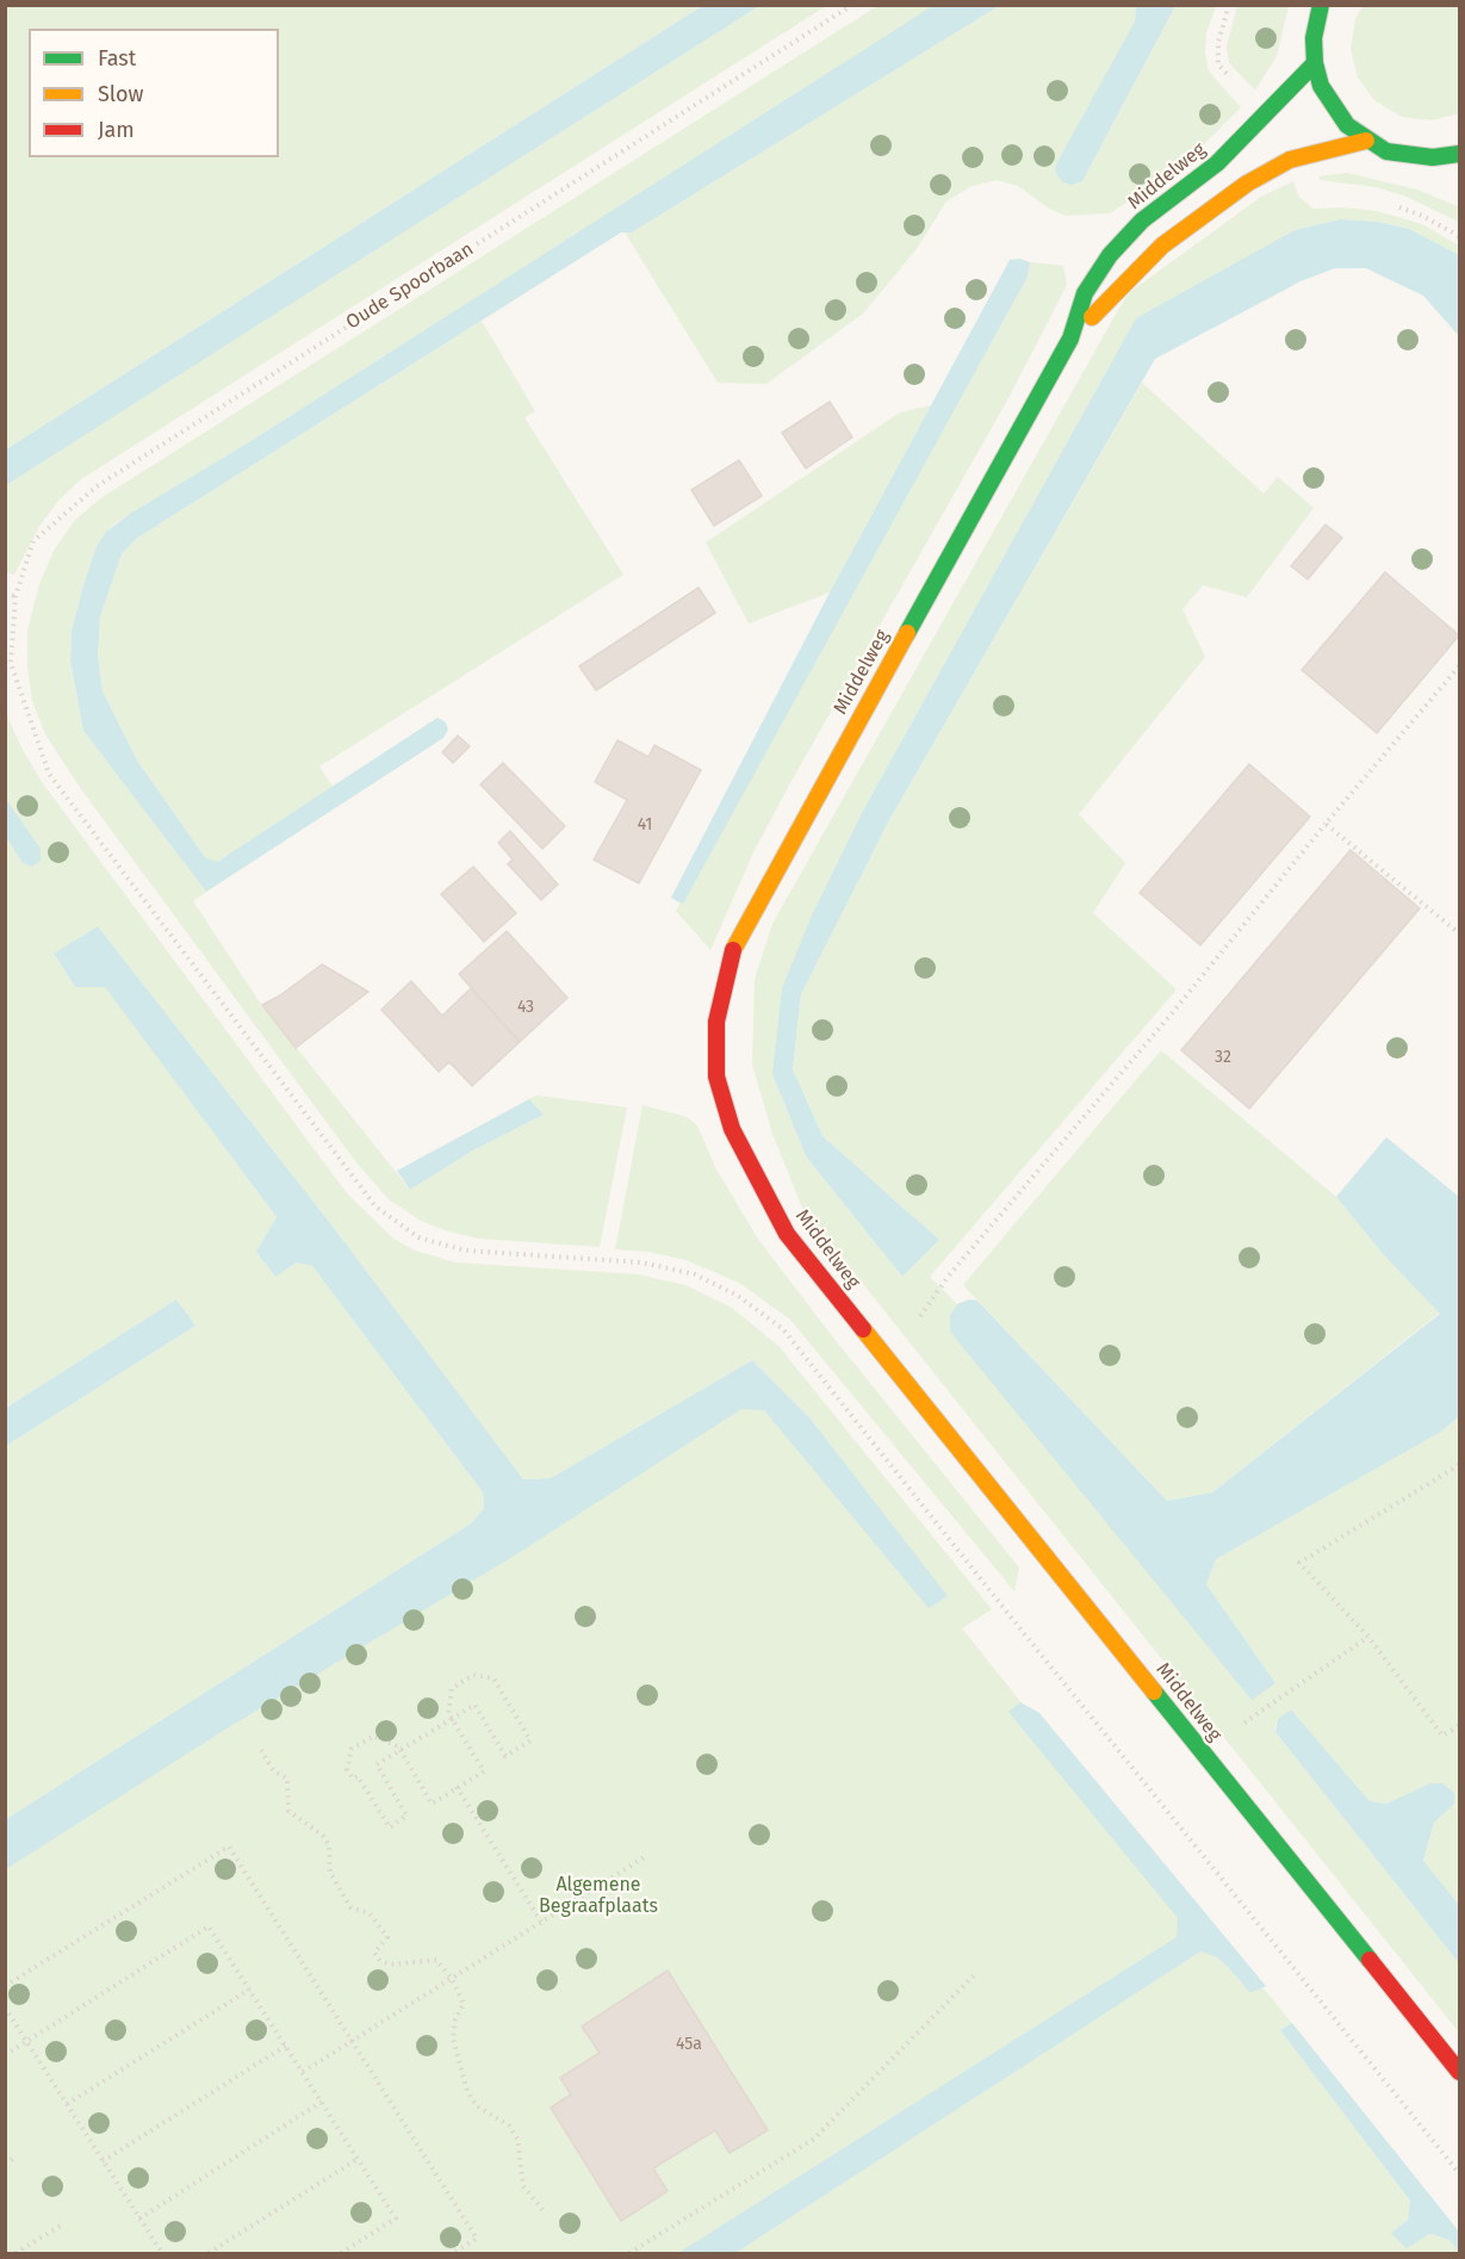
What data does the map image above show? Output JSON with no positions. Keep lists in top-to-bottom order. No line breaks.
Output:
{"streets":{"street":["Middelweg"],"path":["Oude Spoorbaan"]},"parks":["Algemene Begraafplaats"],"house_numbers":["41","43","32","45a"],"legend":["Fast","Slow","Jam"]}
